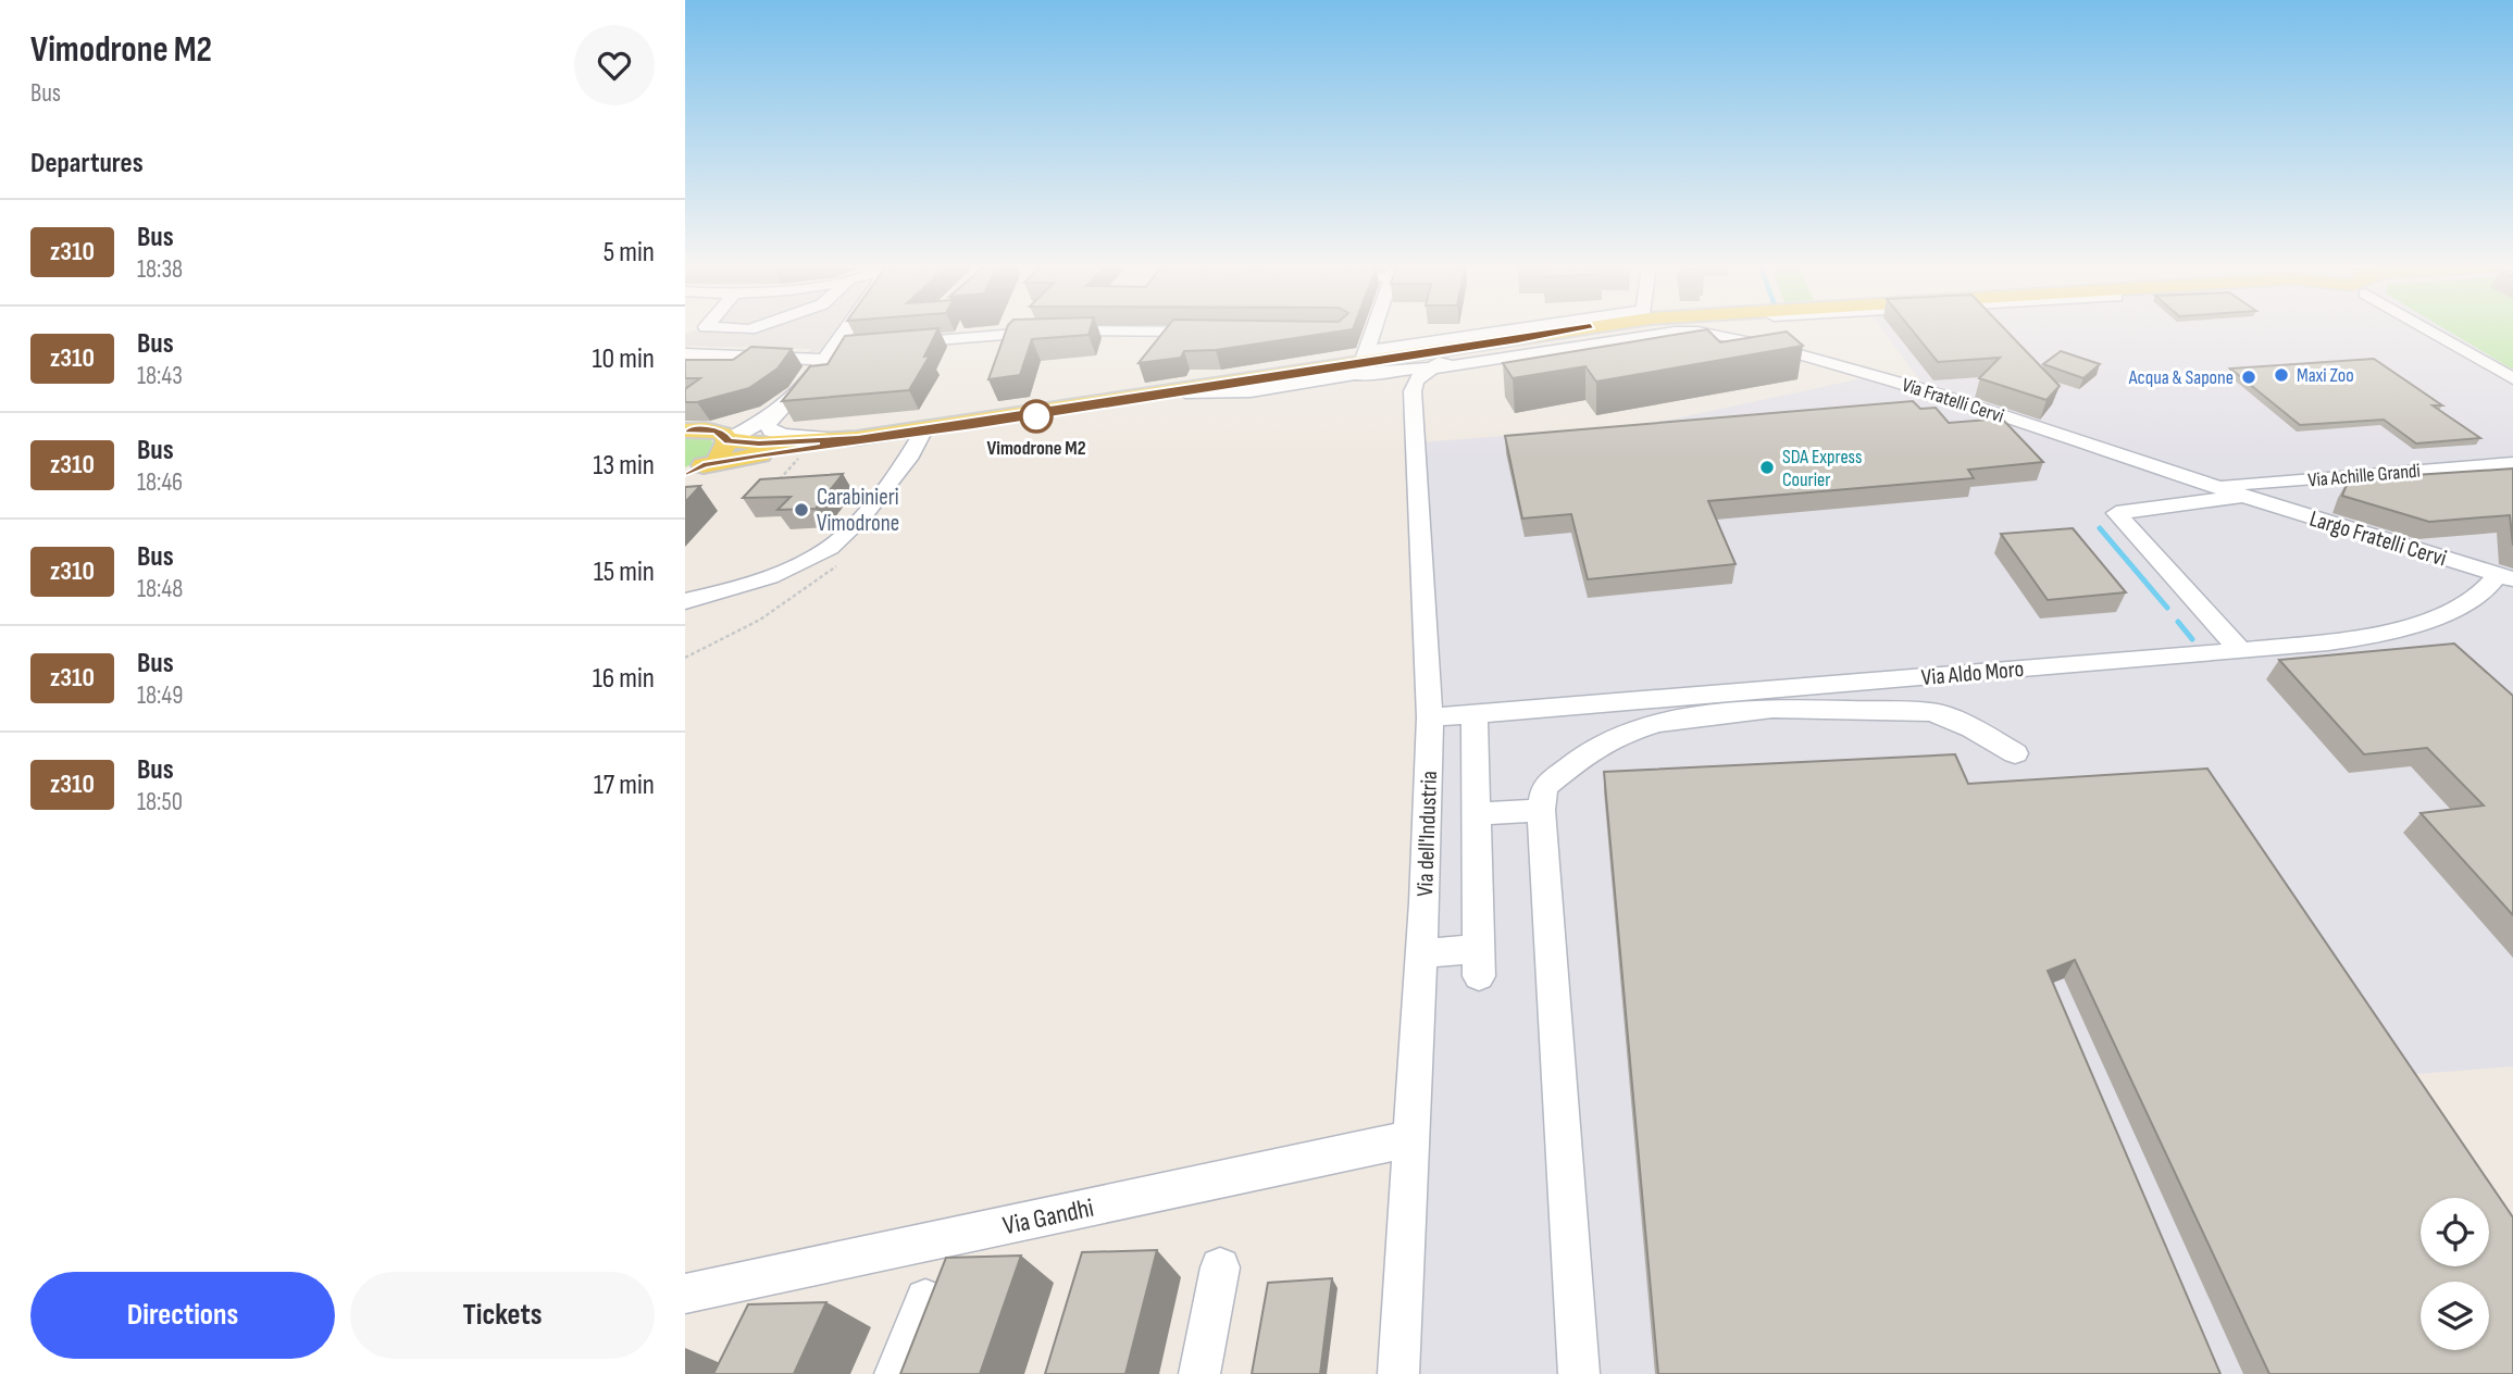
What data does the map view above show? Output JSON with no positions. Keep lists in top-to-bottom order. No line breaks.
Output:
{"streets":{"street":["Via Fratelli Cervi","Via Achille Grandi","Largo Fratelli Cervi","Via Aldo Moro","Via dell'Industria","Via Gandhi"]},"crossings":[["Via Fratelli Cervi","Via Achille Grandi"],["Via Fratelli Cervi","Largo Fratelli Cervi"],["Largo Fratelli Cervi","Via Aldo Moro"],["Via Aldo Moro","Via dell'Industria"],["Via dell'Industria","Via Gandhi"]],"places":["Maxi Zoo","Acqua & Sapone","Vimodrone M2","SDA Express Courier","Carabinieri Vimodrone"],"lines":["bus line z310"],"page":{"heading":[["Vimodrone M2","Bus"],"Departures"],"list":[{"mark":"z310","name":"Bus","note":"18:38","value":"5 min"},{"mark":"z310","name":"Bus","note":"18:43","value":"10 min"},{"mark":"z310","name":"Bus","note":"18:46","value":"13 min"},{"mark":"z310","name":"Bus","note":"18:48","value":"15 min"},{"mark":"z310","name":"Bus","note":"18:49","value":"16 min"},{"mark":"z310","name":"Bus","note":"18:50","value":"17 min"}],"buttons":["Directions","Tickets"]}}
